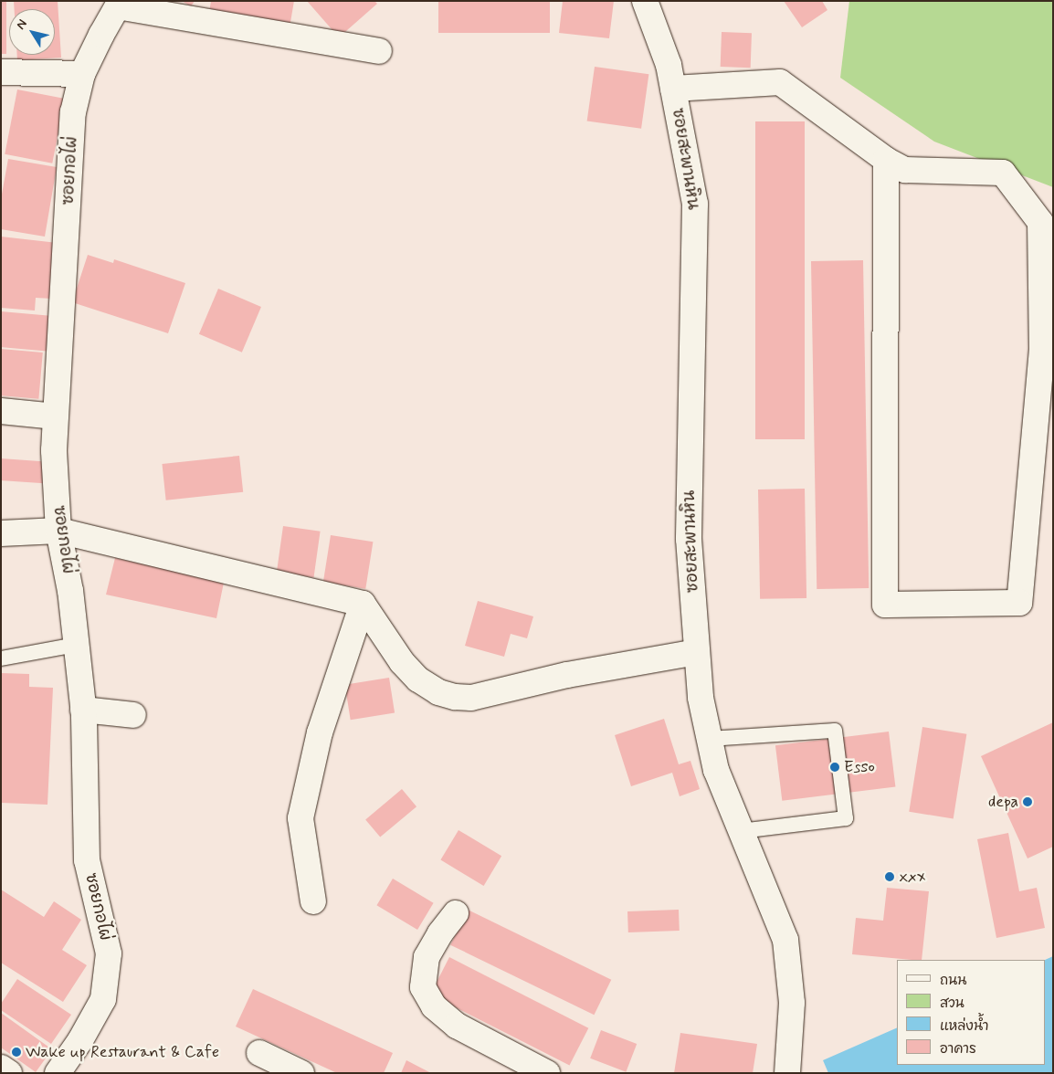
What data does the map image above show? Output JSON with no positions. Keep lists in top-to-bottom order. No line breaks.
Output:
{"streets":{"street":["ซอยสะพานหิน","ซอยกอไผ่"]},"places":["Esso","depa","xxx","Wake up Restaurant & Cafe"],"legend":["ถนน","สวน","แหล่งน้ำ","อาคาร"],"north":"top left"}
